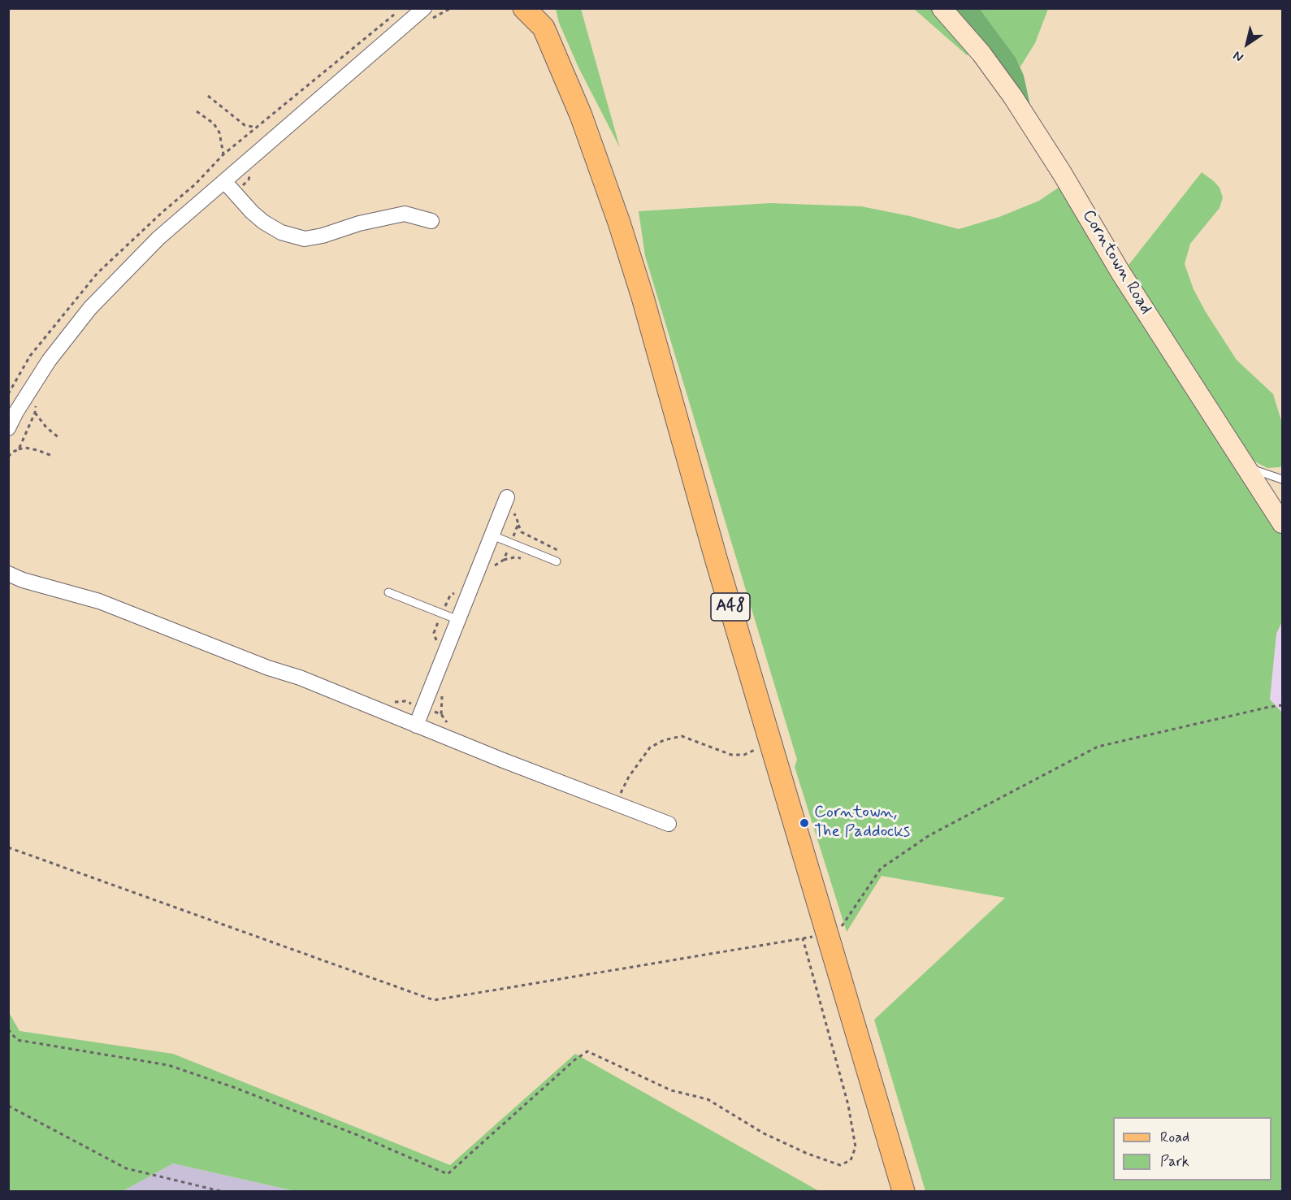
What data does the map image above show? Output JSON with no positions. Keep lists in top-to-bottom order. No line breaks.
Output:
{"streets":{"main road":["Corntown Road","A48"]},"places":["Corntown, The Paddocks"],"legend":["Road","Park"],"north":"bottom left"}
